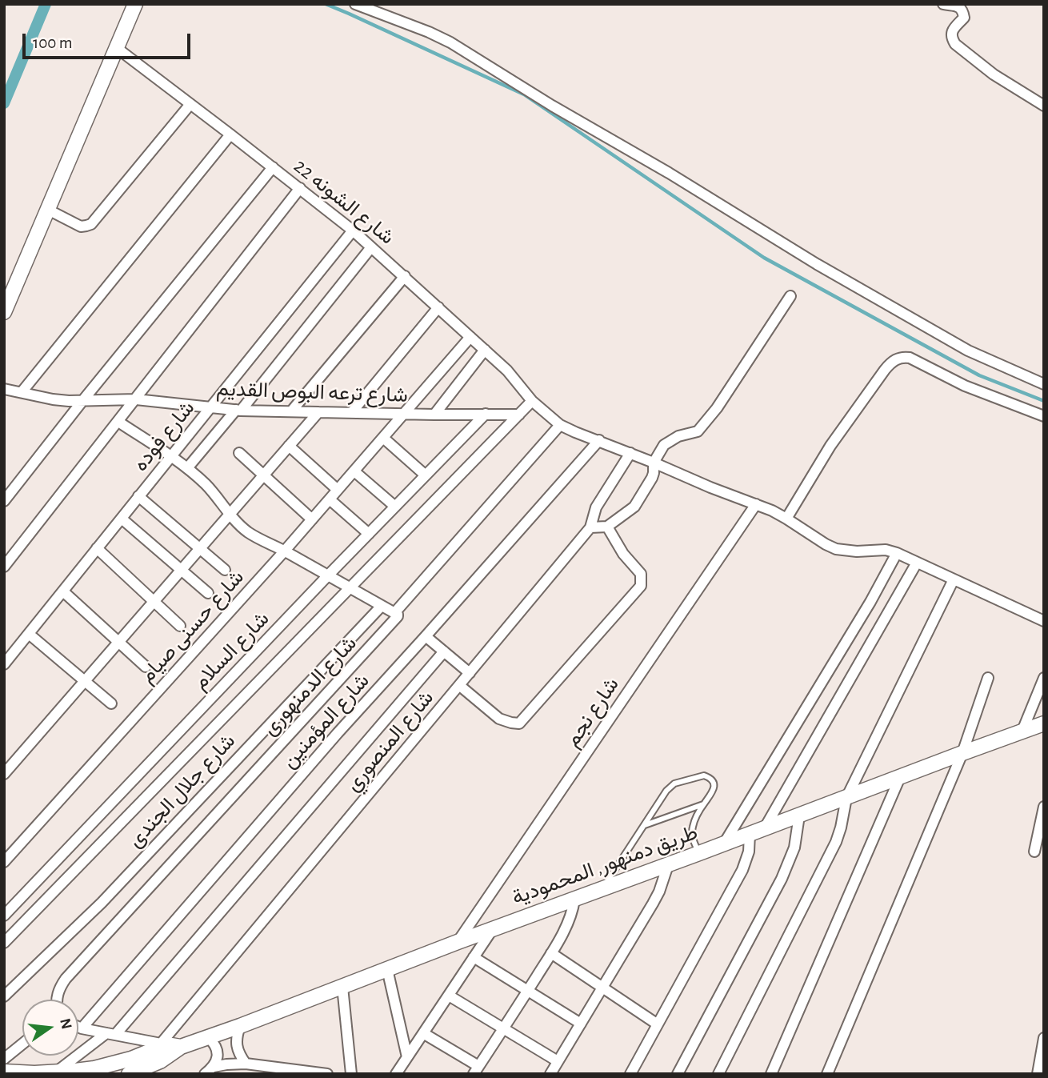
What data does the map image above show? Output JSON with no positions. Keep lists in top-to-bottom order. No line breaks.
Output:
{"streets":{"main road":["طريق دمنهور, المحمودية"],"street":["شارع الشونه 22","شارع ترعه البوص القديم","شارع فوده","شارع حسنى صيام","شارع السلام","شارع الدمنهورى","شارع نجم","شارع المؤمنين","شارع المنصوري","شارع جلال الجندى"]},"crossings":[["شارع الشونه 22","شارع فوده"],["شارع الشونه 22","شارع حسنى صيام"],["شارع الشونه 22","شارع الدمنهورى"],["شارع الشونه 22","شارع نجم"],["شارع الشونه 22","شارع المؤمنين"],["شارع الشونه 22","شارع المنصوري"],["شارع ترعه البوص القديم","شارع فوده"],["شارع ترعه البوص القديم","شارع حسنى صيام"],["شارع ترعه البوص القديم","شارع السلام"],["شارع نجم","طريق دمنهور, المحمودية"],["شارع المنصوري","طريق دمنهور, المحمودية"]],"scale_bar":"100 m","north":"right"}
